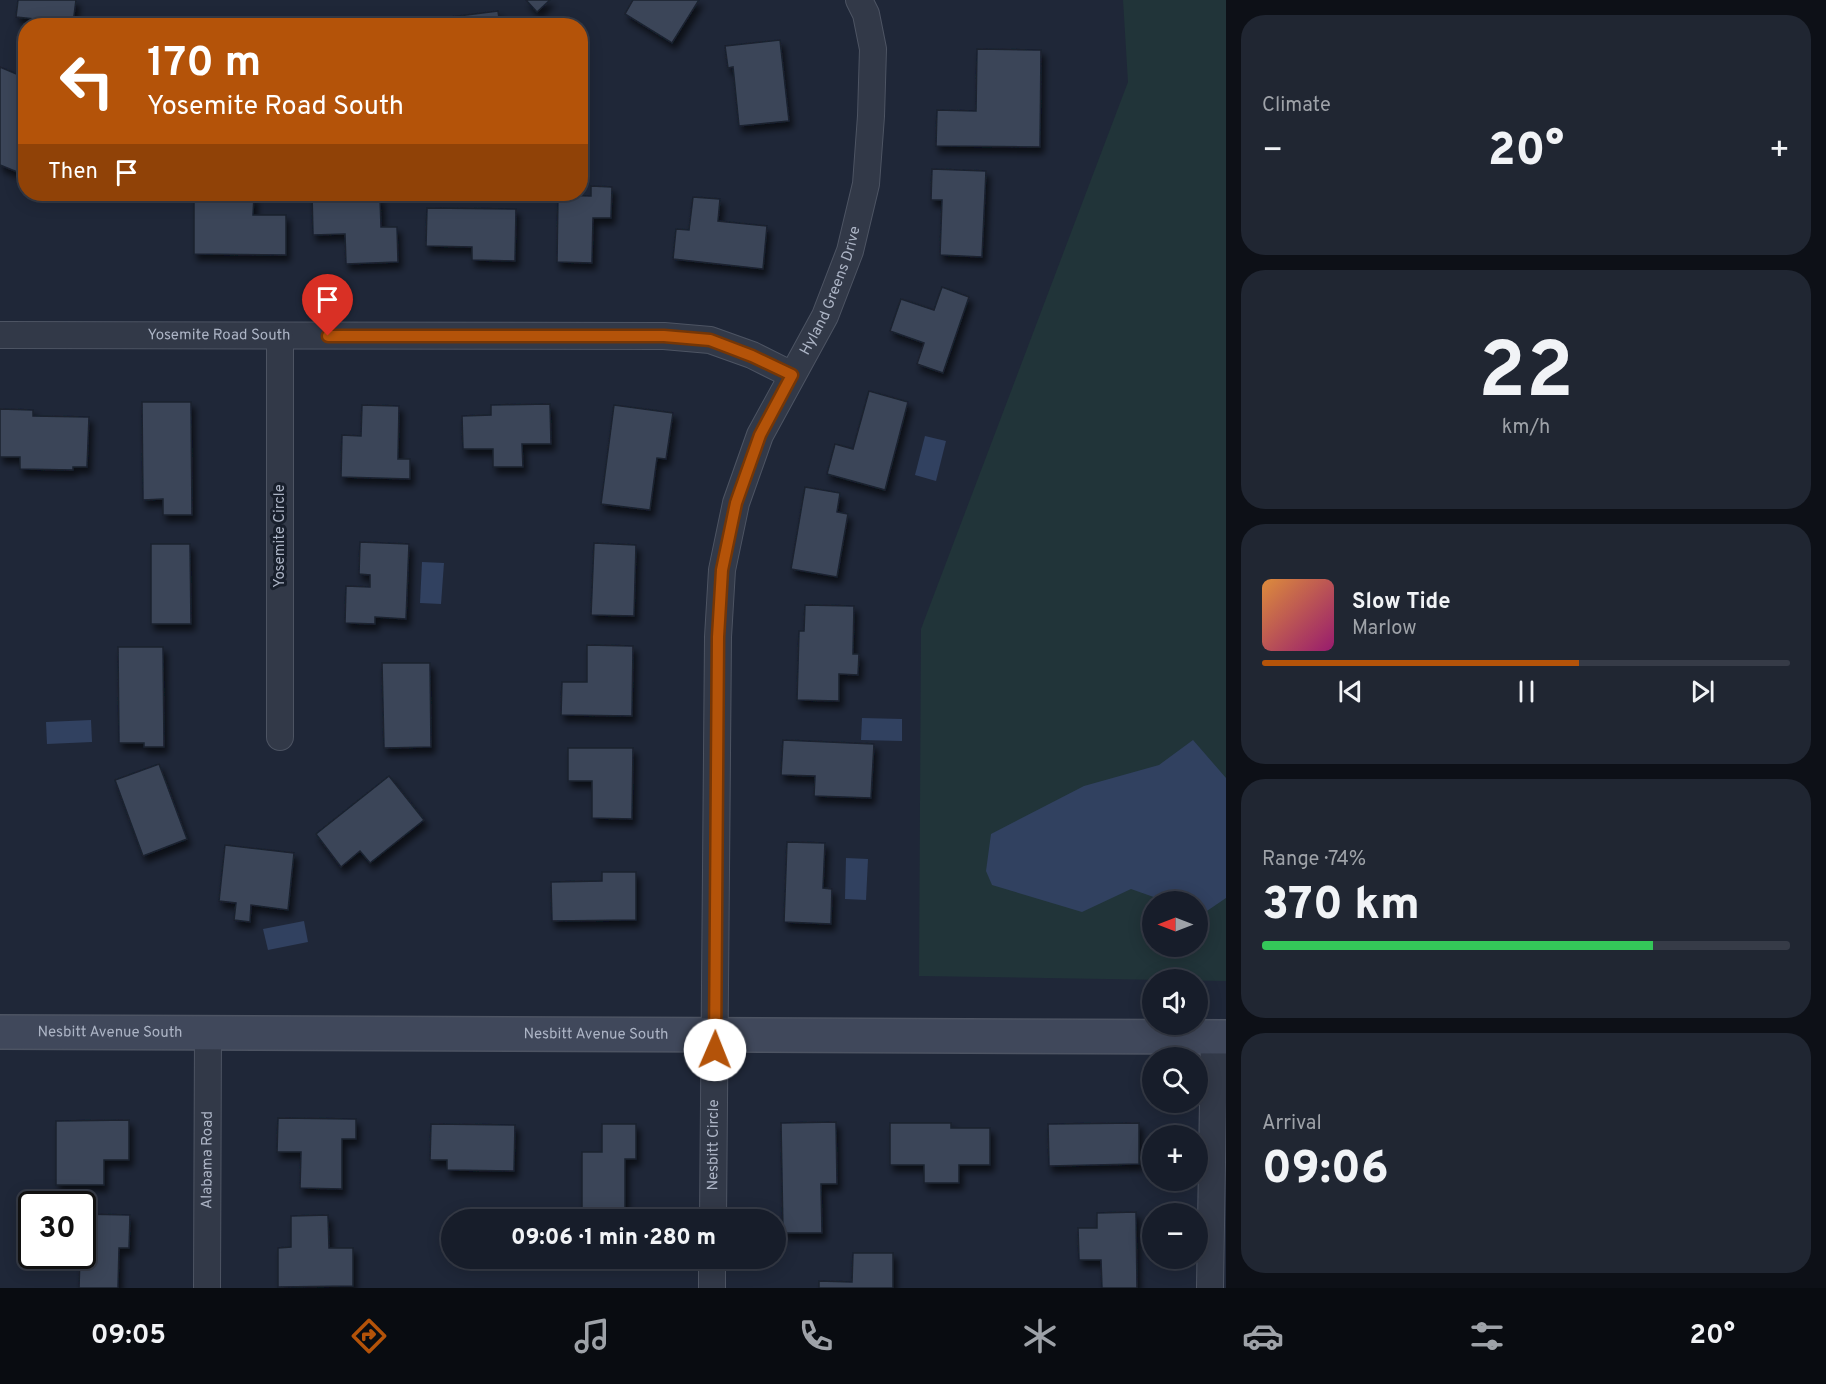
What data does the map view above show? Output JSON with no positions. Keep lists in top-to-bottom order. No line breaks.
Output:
{"streets":{"street":["Hyland Greens Drive","Yosemite Road South","Yosemite Circle","Nesbitt Avenue South","Nesbitt Circle","Alabama Road"]},"crossings":[["Hyland Greens Drive","Yosemite Road South"],["Hyland Greens Drive","Nesbitt Avenue South"],["Hyland Greens Drive","Nesbitt Circle"],["Yosemite Road South","Yosemite Circle"],["Nesbitt Avenue South","Nesbitt Circle"],["Nesbitt Avenue South","Alabama Road"]],"north":"left","page":{"tile":["Climate",["22","km/h"],["Range · 74%","370 km"],["Arrival","09:06"]],"turn":["170 m","Yosemite Road South"],"heat":["−","20°","+"],"then":"Then","song":["Slow Tide","Marlow"],"map_buttons":["+","−"],"limit":"30","trip":"09:06 · 1 min · 280 m","tabs":["09:05","20°"]}}
